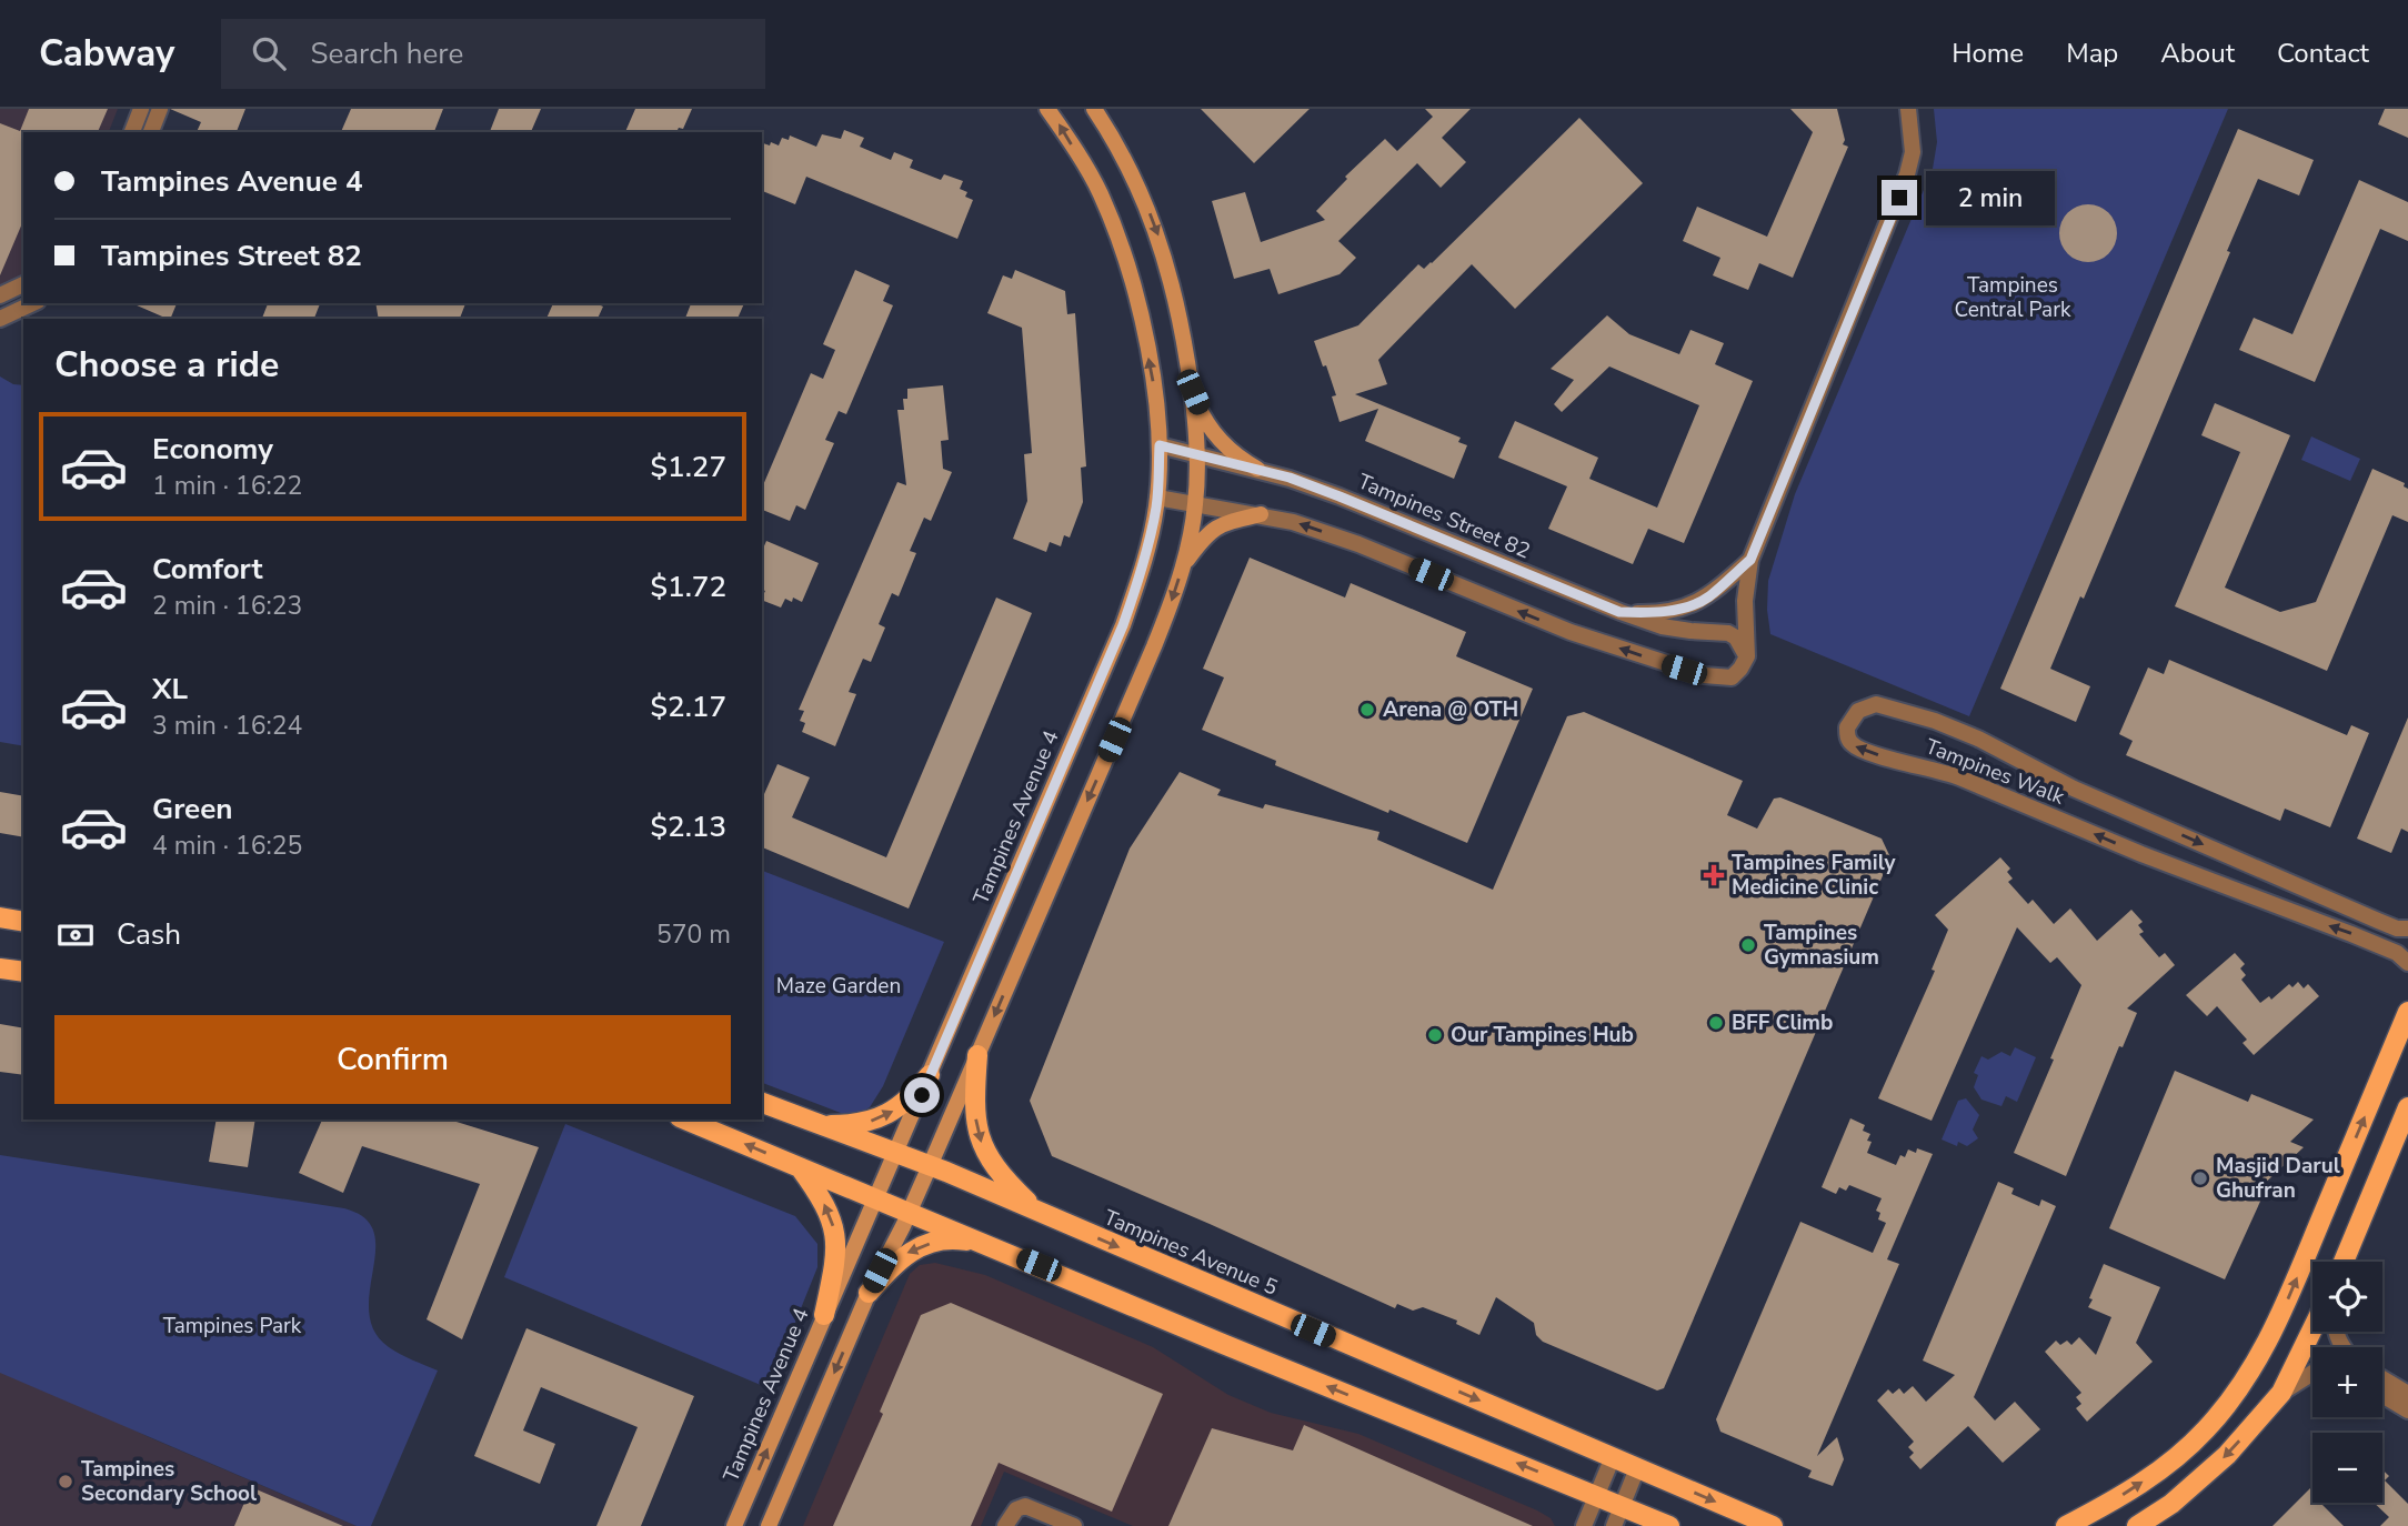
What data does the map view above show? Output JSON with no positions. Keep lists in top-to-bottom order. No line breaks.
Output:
{"streets":{"main road":["Tampines Avenue 4","Tampines Avenue 5"],"street":["Tampines Street 82","Tampines Walk"]},"crossings":[["Tampines Street 82","Tampines Avenue 4"],["Tampines Avenue 4","Tampines Avenue 5"]],"parks":["Tampines Central Park","Maze Garden","Tampines Park"],"places":{"other":["Arena @ OTH","Tampines Gymnasium","BFF Climb","Our Tampines Hub","Masjid Darul Ghufran","Tampines Secondary School"],"health":["Tampines Family Medicine Clinic"]},"page":{"header":"Cabway","search":"Search here","nav":["Home","Map","About","Contact"],"banner":["Tampines Avenue 4","Tampines Street 82"],"bubble":"2 min","heading":"Choose a ride","list":[{"name":"Economy","note":"1 min · 16:22","value":"$1.27"},{"name":"Comfort","note":"2 min · 16:23","value":"$1.72"},{"name":"XL","note":"3 min · 16:24","value":"$2.17"},{"name":"Green","note":"4 min · 16:25","value":"$2.13"}],"pay":["Cash","570 m"],"buttons":"Confirm","map_buttons":["+","−"]}}
